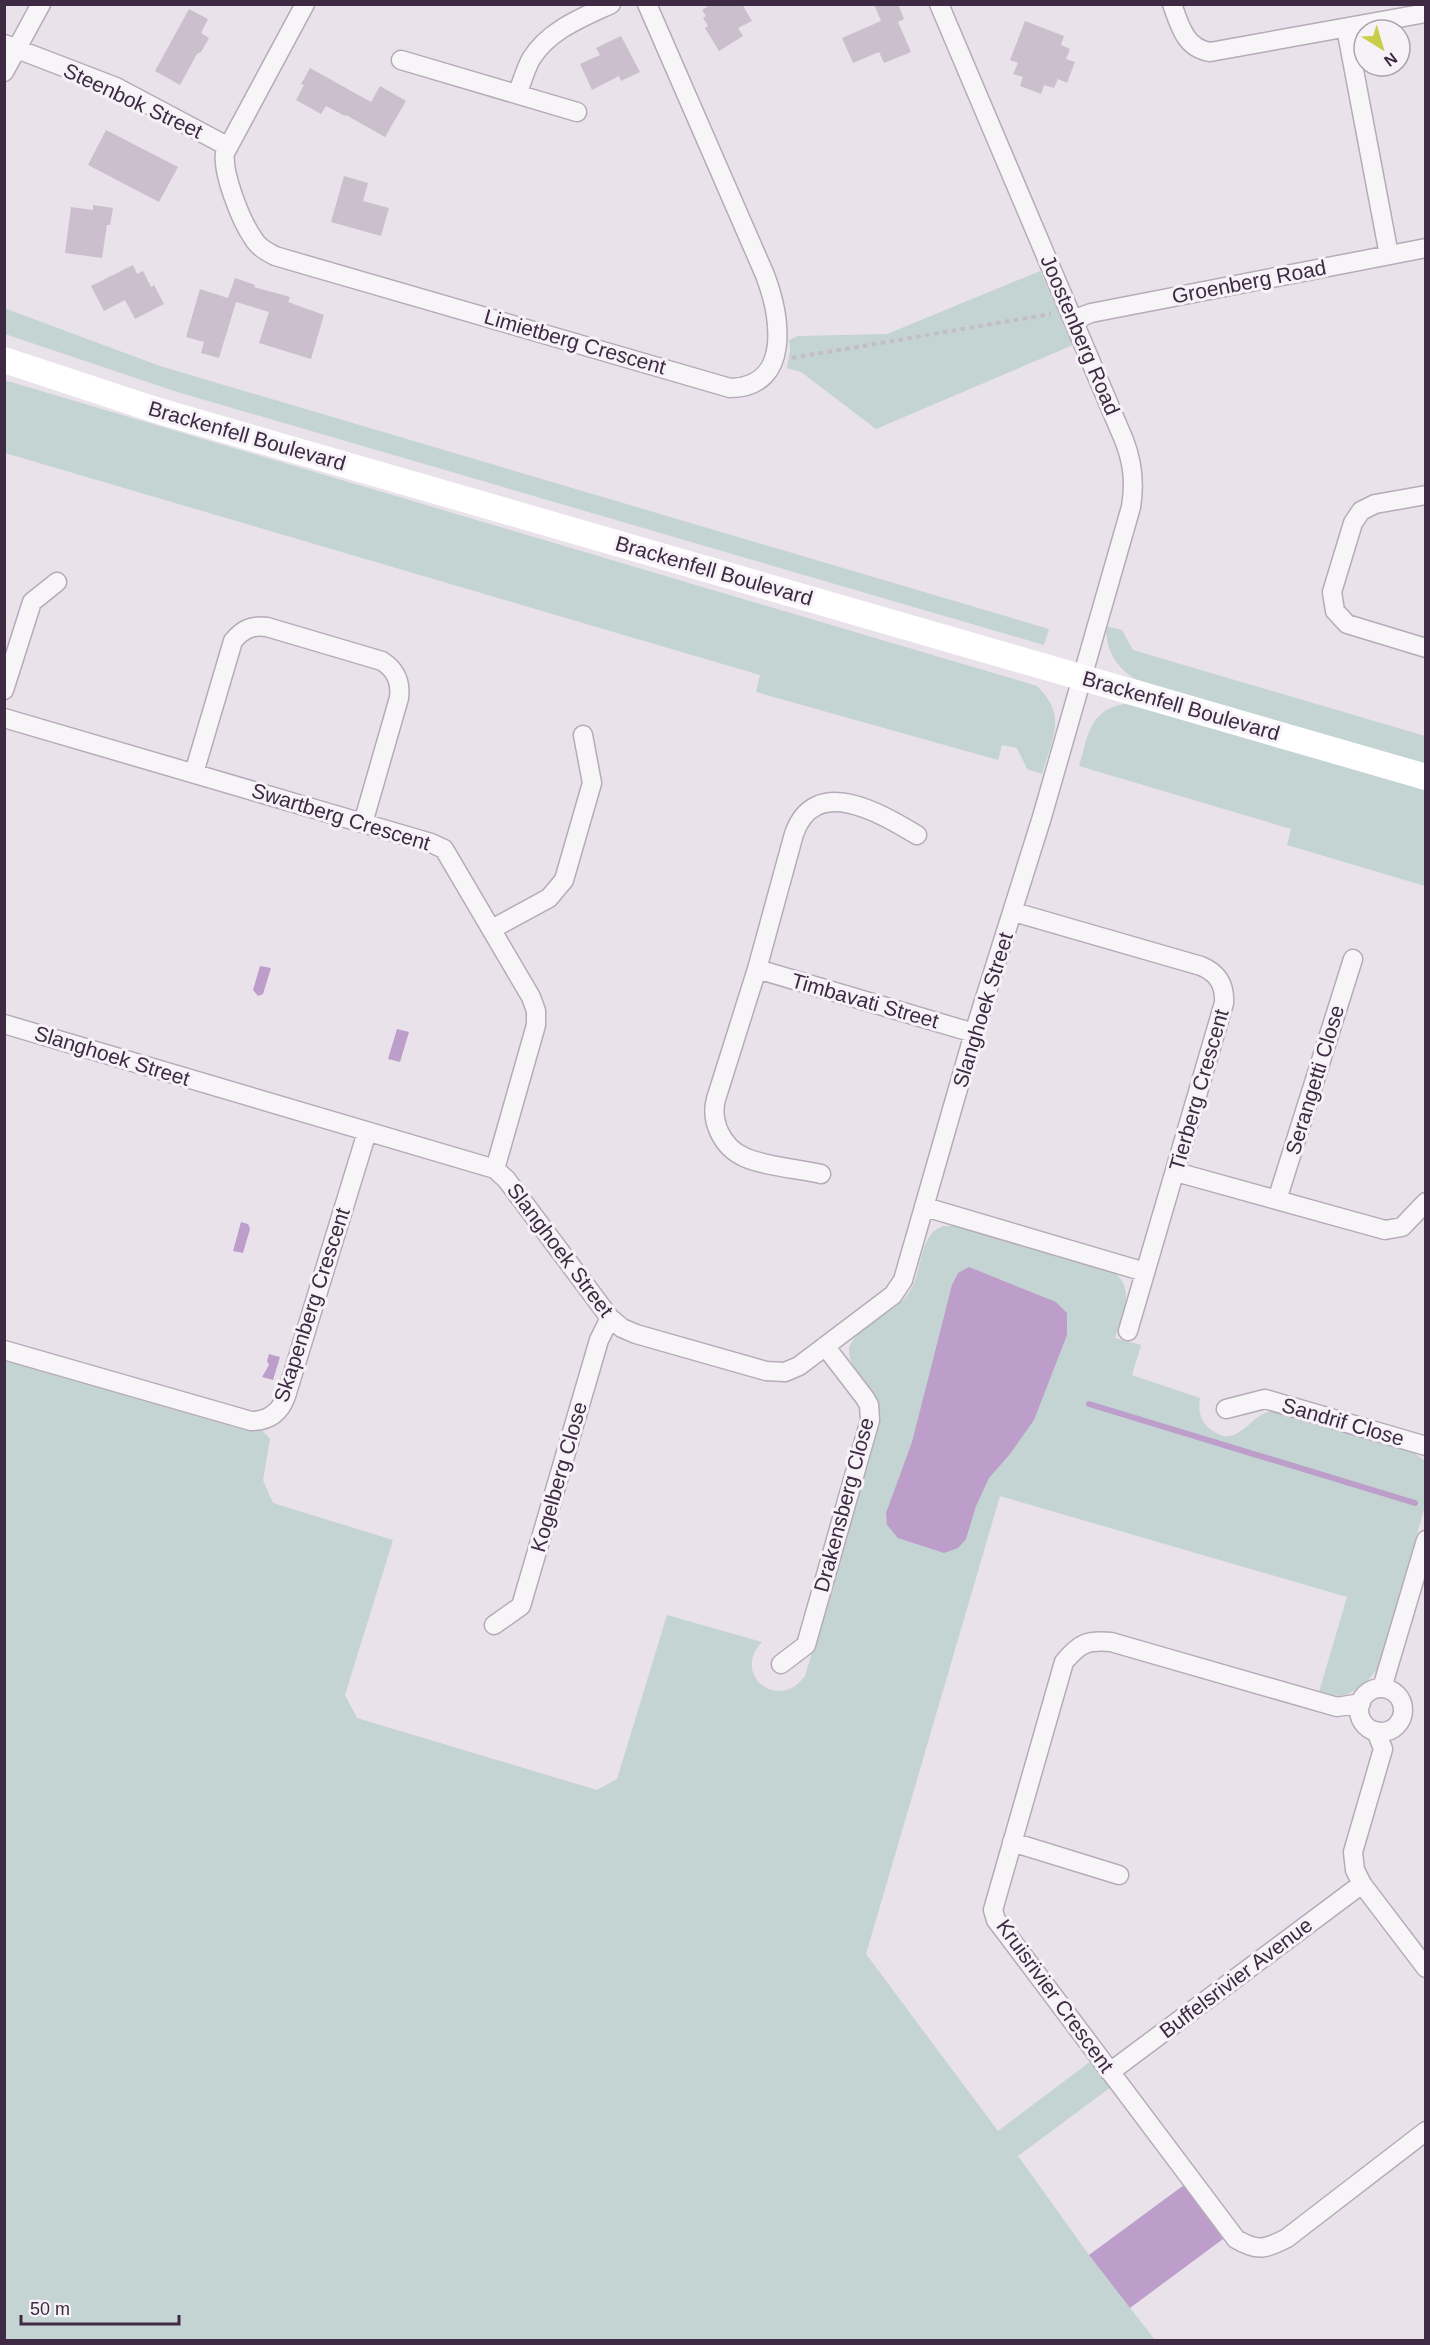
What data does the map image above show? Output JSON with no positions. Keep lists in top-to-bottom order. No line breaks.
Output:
{"streets":{"street":["Steenbok Street","Groenberg Road","Joostenberg Road","Limietberg Crescent","Brackenfell Boulevard","Swartberg Crescent","Timbavati Street","Slanghoek Street","Serangetti Close","Tierberg Crescent","Skapenberg Crescent","Sandrif Close","Kogelberg Close","Drakensberg Close","Buffelsrivier Avenue","Kruisrivier Crescent"]},"crossings":[["Steenbok Street","Limietberg Crescent"],["Groenberg Road","Joostenberg Road"],["Joostenberg Road","Brackenfell Boulevard"],["Joostenberg Road","Slanghoek Street"],["Swartberg Crescent","Slanghoek Street"],["Timbavati Street","Slanghoek Street"],["Slanghoek Street","Tierberg Crescent"],["Slanghoek Street","Skapenberg Crescent"],["Slanghoek Street","Kogelberg Close"],["Slanghoek Street","Drakensberg Close"],["Buffelsrivier Avenue","Kruisrivier Crescent"]],"scale_bar":"50 m","north":"bottom right"}
